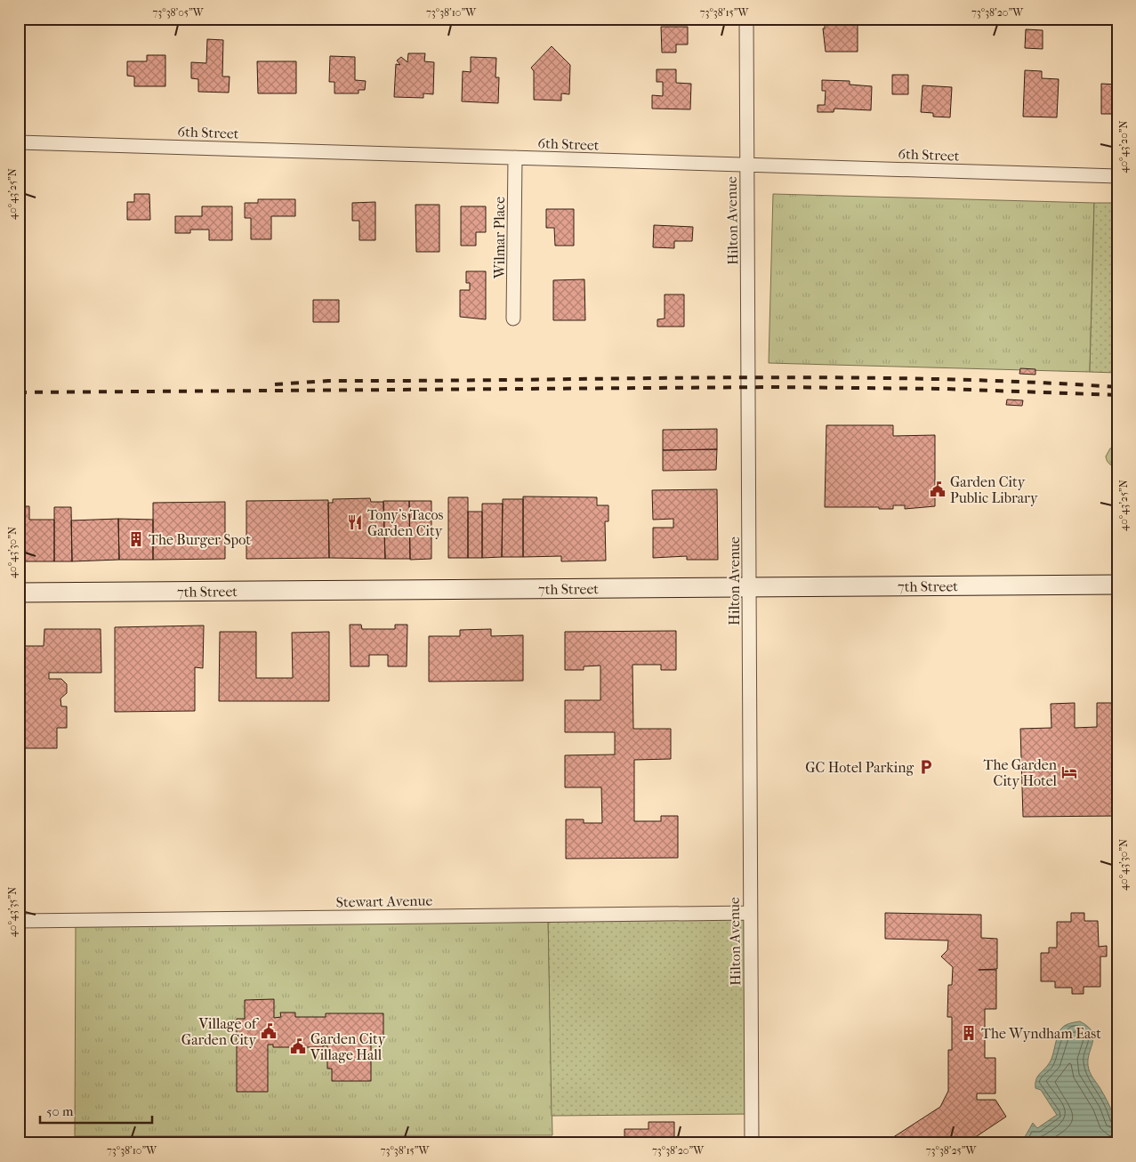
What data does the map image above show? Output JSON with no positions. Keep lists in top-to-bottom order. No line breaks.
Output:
{"streets":{"street":["6th Street","Hilton Avenue","Wilmar Place","7th Street","Stewart Avenue"]},"crossings":[["6th Street","Hilton Avenue"],["6th Street","Wilmar Place"],["Hilton Avenue","7th Street"],["Hilton Avenue","Stewart Avenue"]],"places":{"public building":["Garden City Public Library","Village of Garden City","Garden City Village Hall"],"restaurant":["Tony's Tacos Garden City"],"building":["The Burger Spot","The Wyndham East"],"parking":["GC Hotel Parking"],"hotel":["The Garden City Hotel"]},"scale_bar":"50 m","coordinates":["73°38'05\"W","73°38'10\"W","73°38'15\"W","73°38'20\"W","40°43'20\"N","40°43'25\"N","40°43'30\"N","40°43'35\"N","73°38'25\"W"]}
